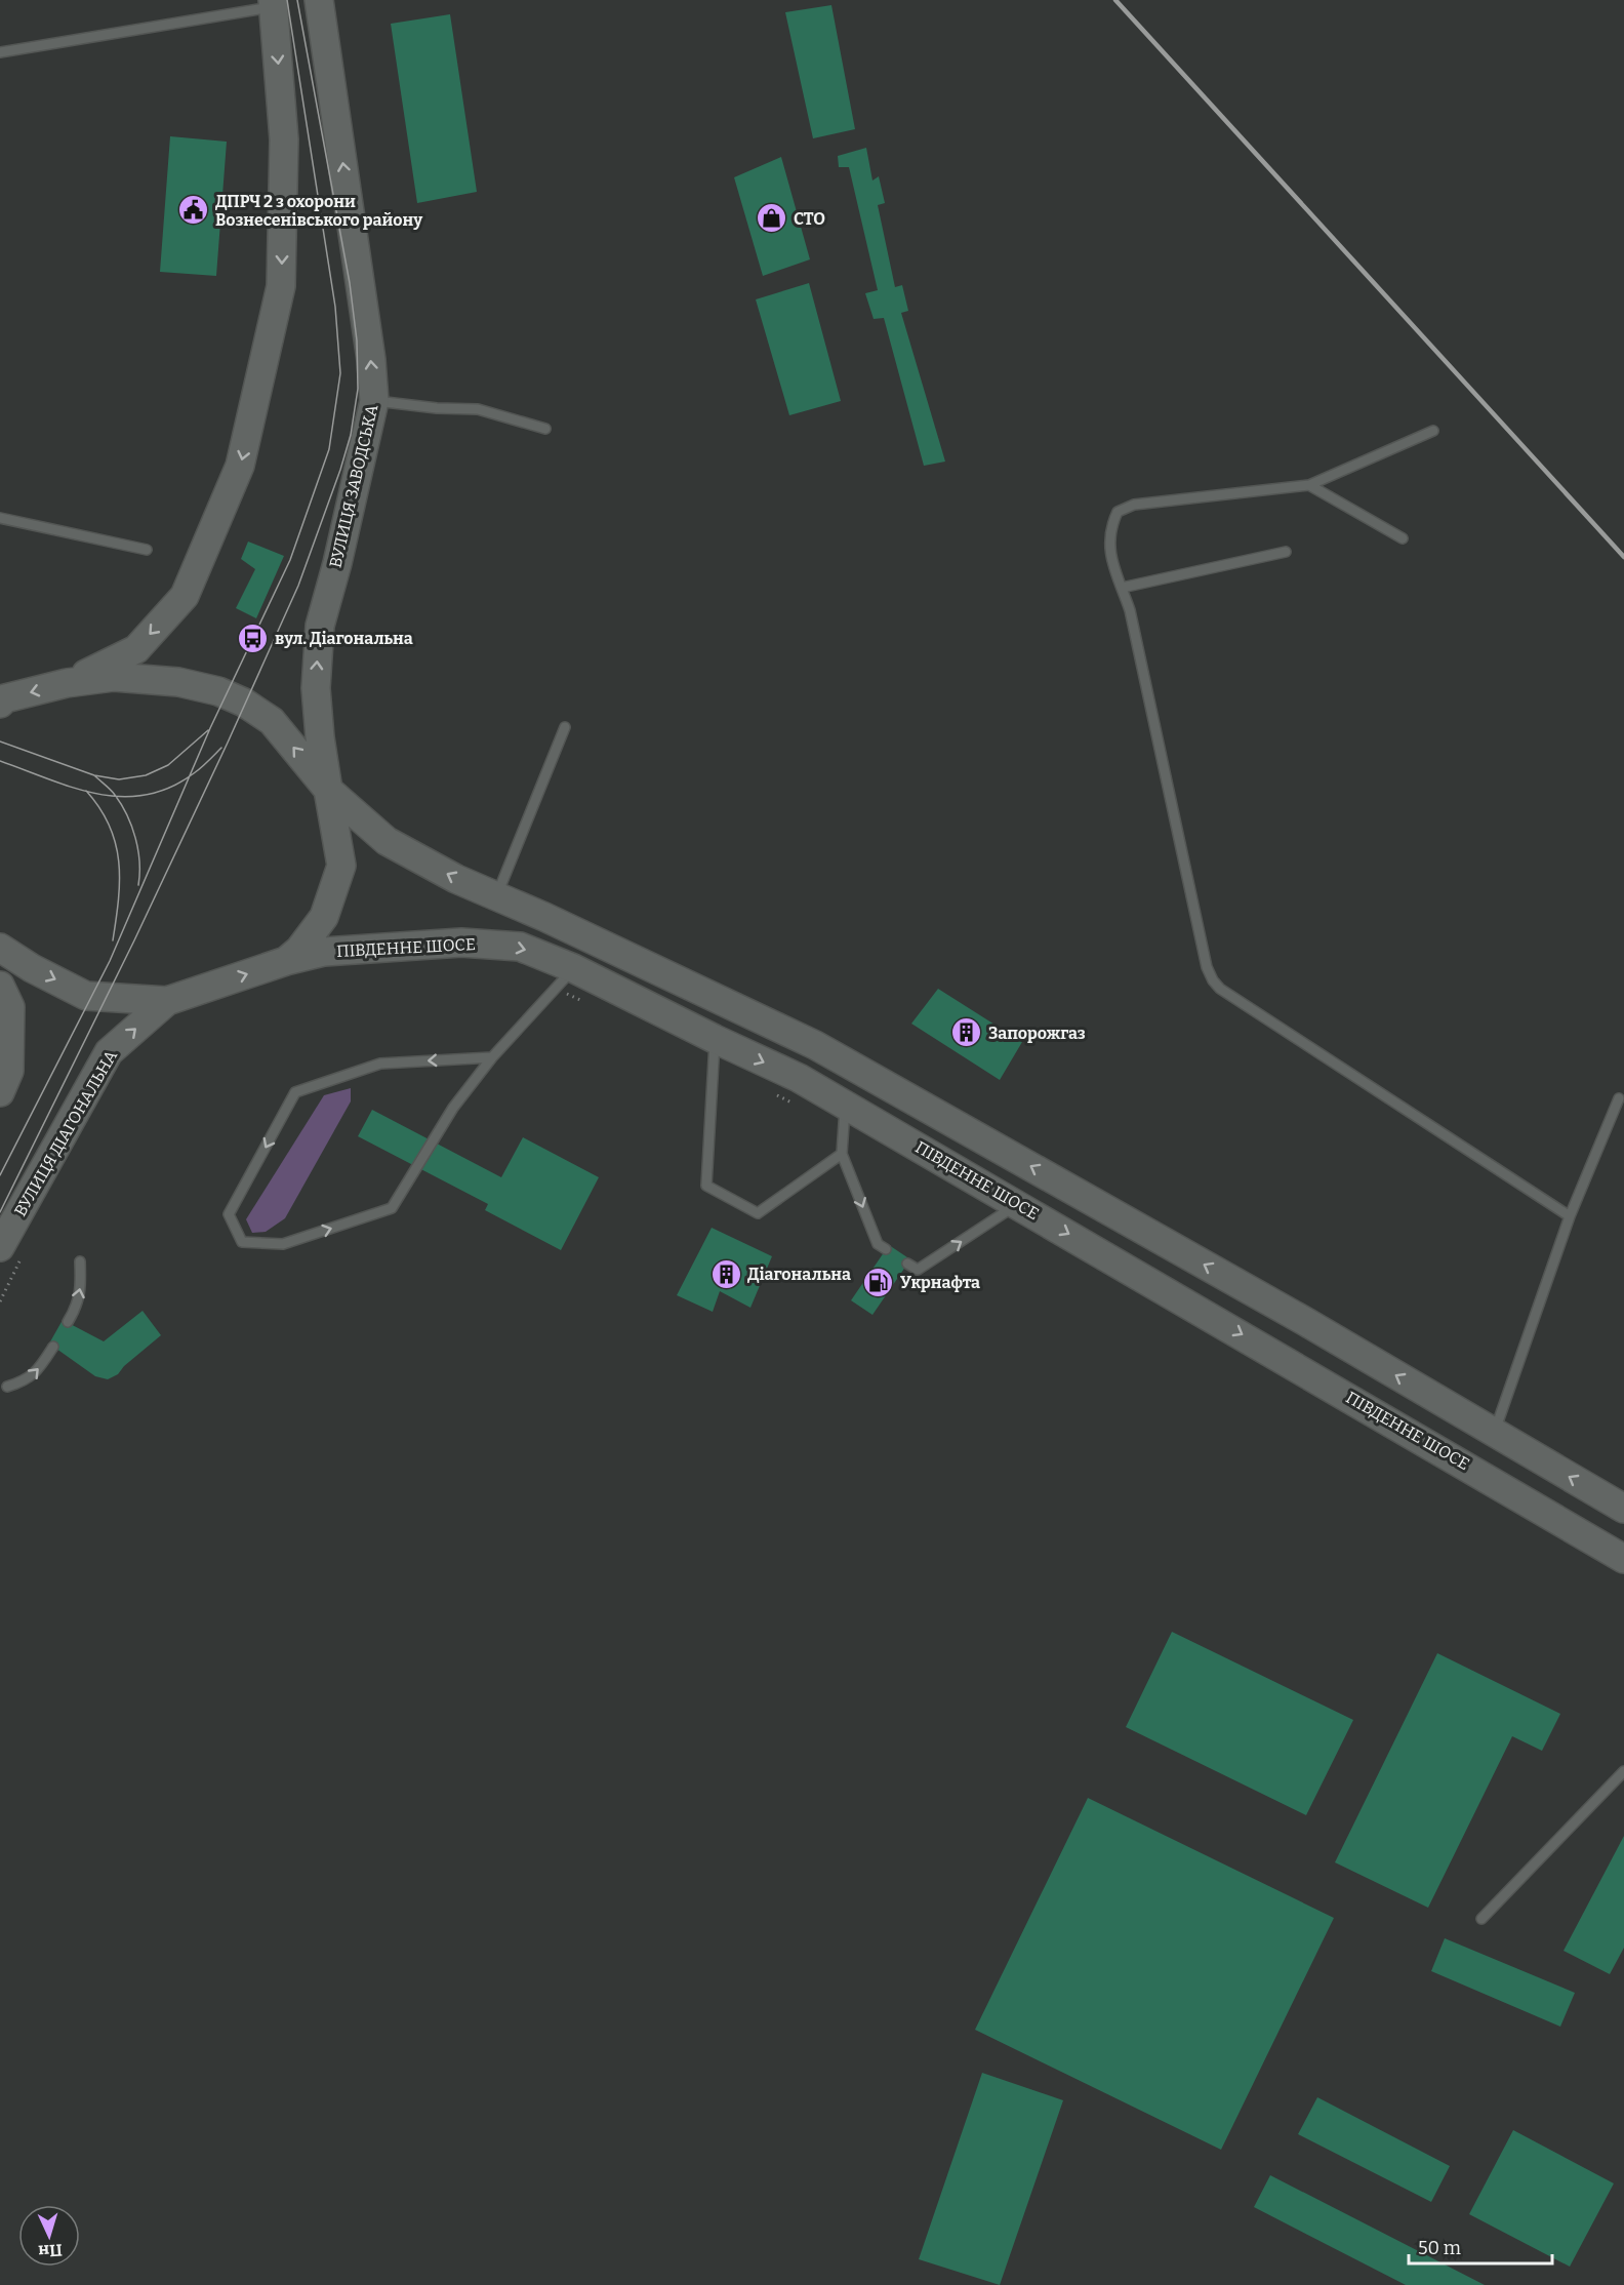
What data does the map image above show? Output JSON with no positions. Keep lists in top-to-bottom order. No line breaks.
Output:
{"streets":{"main road":["ВУЛИЦЯ ЗАВОДСЬКА","ПІВДЕННЕ ШОСЕ","ВУЛИЦЯ ДІАГОНАЛЬНА"]},"crossings":[["ВУЛИЦЯ ЗАВОДСЬКА","ПІВДЕННЕ ШОСЕ"],["ПІВДЕННЕ ШОСЕ","ВУЛИЦЯ ДІАГОНАЛЬНА"]],"one_way":["ВУЛИЦЯ ЗАВОДСЬКА","ВУЛИЦЯ ДІАГОНАЛЬНА"],"places":{"public building":["ДПРЧ 2 з охорони Вознесенівського району"],"shop":["СТО"],"bus stop":["вул. Діагональна"],"building":["Запорожгаз","Діагональна"],"fuel station":["Укрнафта"]},"scale_bar":"50 m","north":"bottom"}
